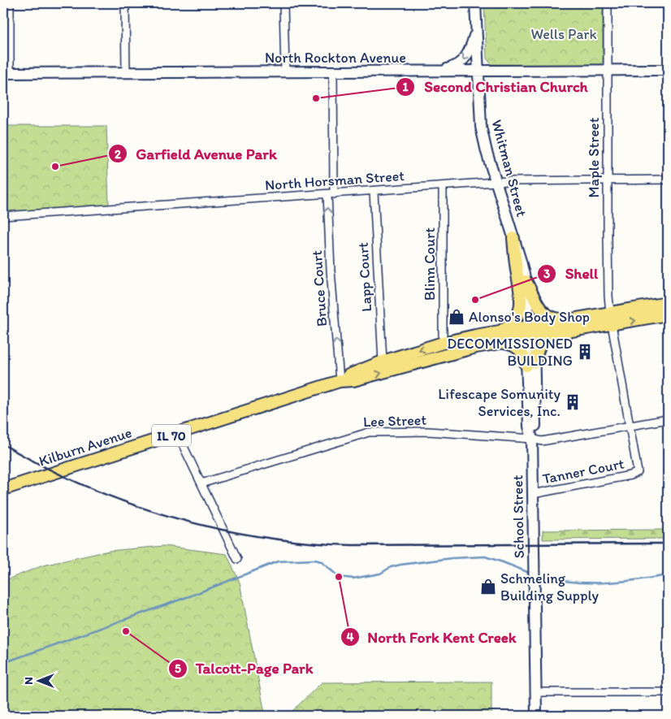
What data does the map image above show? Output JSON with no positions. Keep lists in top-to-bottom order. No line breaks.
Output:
{"streets":{"main road":["North Rockton Avenue","Whitman Street","IL 70","Kilburn Avenue","School Street"],"street":["Maple Street","North Horsman Street","Blinn Court","Lapp Court","Bruce Court","Lee Street","Tanner Court"]},"crossings":[["North Rockton Avenue","Maple Street"],["North Rockton Avenue","Whitman Street"],["North Rockton Avenue","Bruce Court"],["Maple Street","North Horsman Street"],["Maple Street","Kilburn Avenue"],["Whitman Street","North Horsman Street"],["Whitman Street","Kilburn Avenue"],["Whitman Street","School Street"],["North Horsman Street","Blinn Court"],["North Horsman Street","Lapp Court"],["North Horsman Street","Bruce Court"],["Blinn Court","Kilburn Avenue"],["Lapp Court","Kilburn Avenue"],["Bruce Court","Kilburn Avenue"],["Lee Street","Tanner Court"],["Lee Street","School Street"],["Kilburn Avenue","School Street"],["Tanner Court","School Street"]],"one_way":["Bruce Court"],"parks":["Wells Park"],"places":{"other":["Second Christian Church","Garfield Avenue Park","Shell","North Fork Kent Creek","Talcott-Page Park"],"shop":["Alonso's Body Shop","Schmeling Building Supply"],"building":["DECOMMISSIONED BUILDING","Lifescape Somunity Services, Inc."]},"north":"left"}
